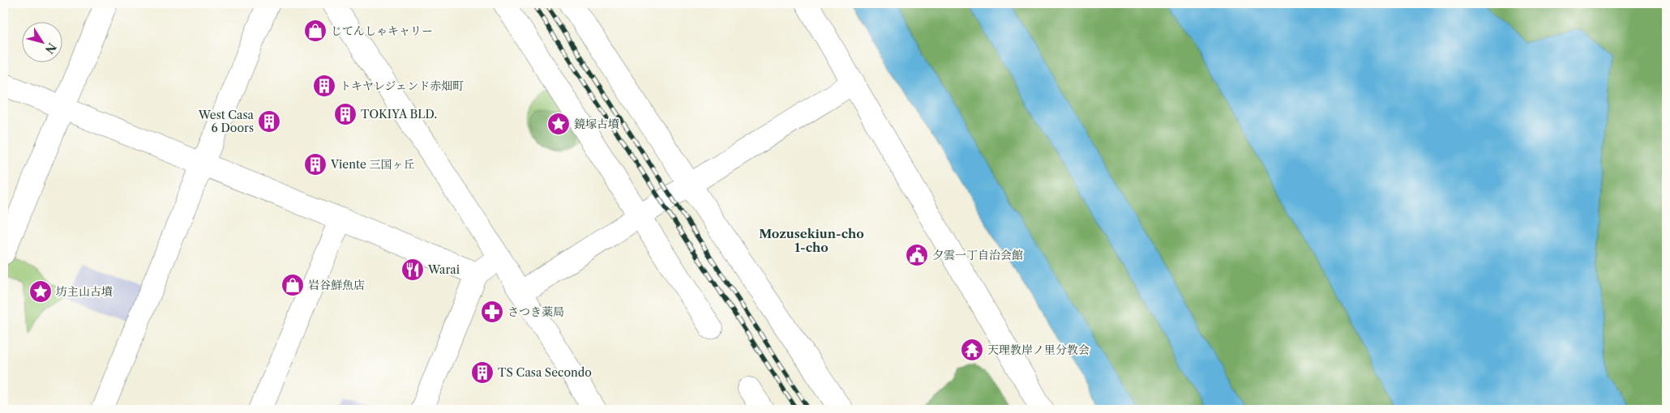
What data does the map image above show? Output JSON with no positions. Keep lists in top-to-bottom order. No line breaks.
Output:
{"districts":["Mozusekiun-cho 1-cho"],"places":{"shop":["じてんしゃキャリー","岩谷鮮魚店"],"building":["トキヤレジェンド赤畑町","TOKIYA BLD.","West Casa 6 Doors","Viente 三国ヶ丘","TS Casa Secondo"],"place":["鏡塚古墳","坊主山古墳"],"public building":["夕雲一丁自治会館"],"restaurant":["Warai"],"pharmacy":["さつき薬局"],"temple":["天理教岸ノ里分教会"]},"north":"bottom right"}
